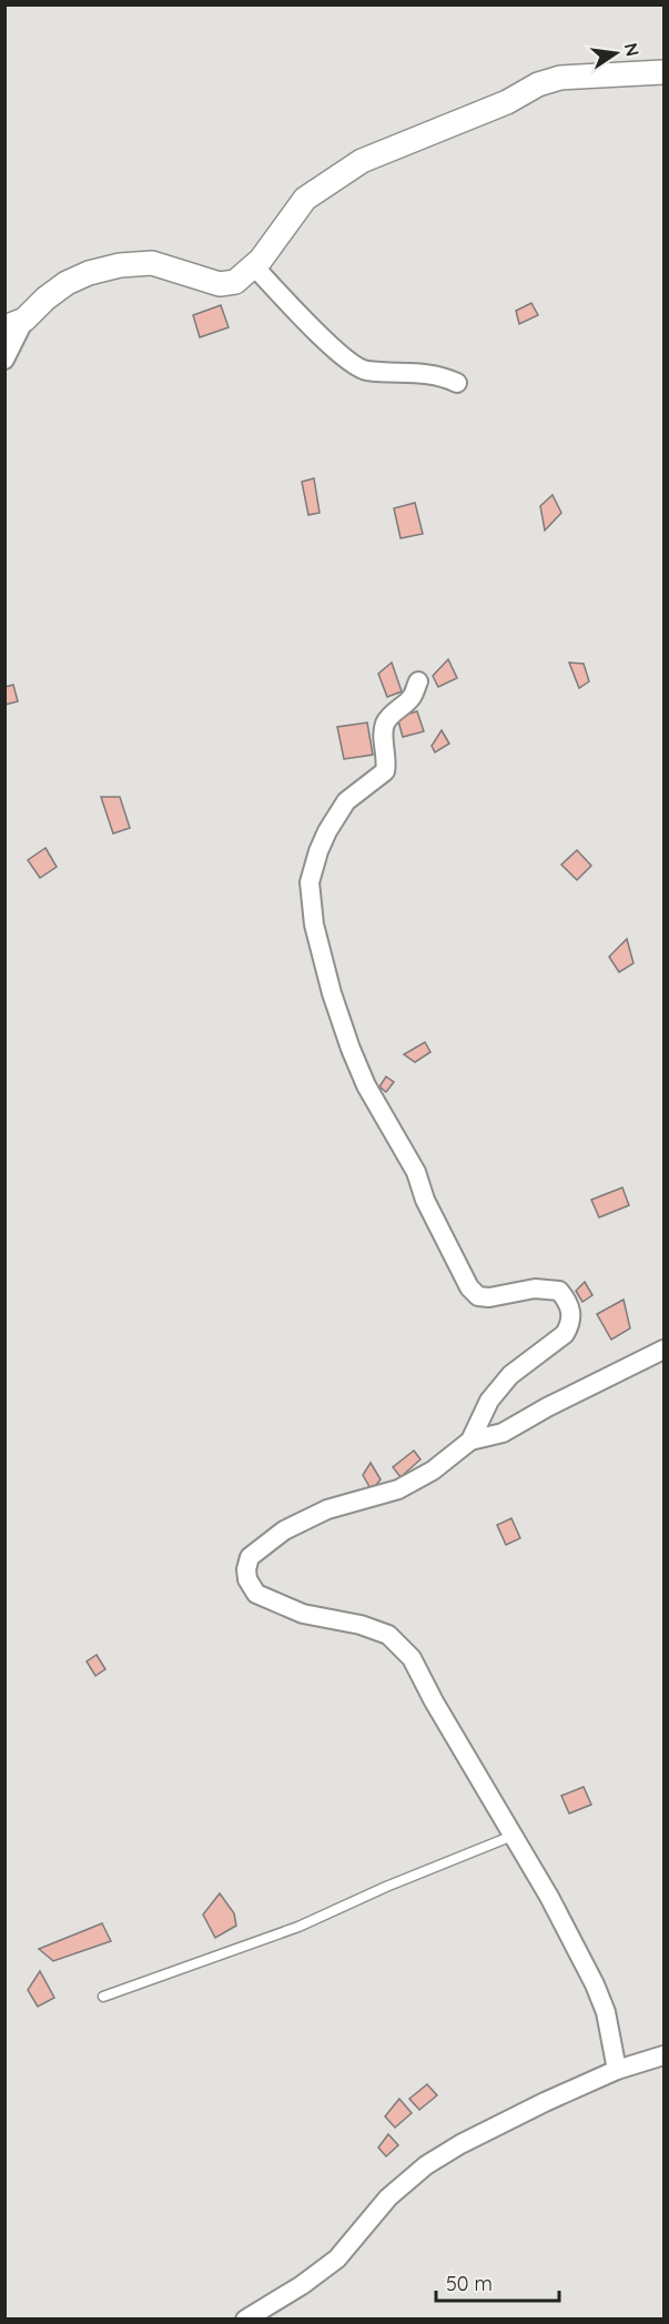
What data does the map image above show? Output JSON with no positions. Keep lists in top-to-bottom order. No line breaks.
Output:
{"scale_bar":"50 m","north":"right"}
